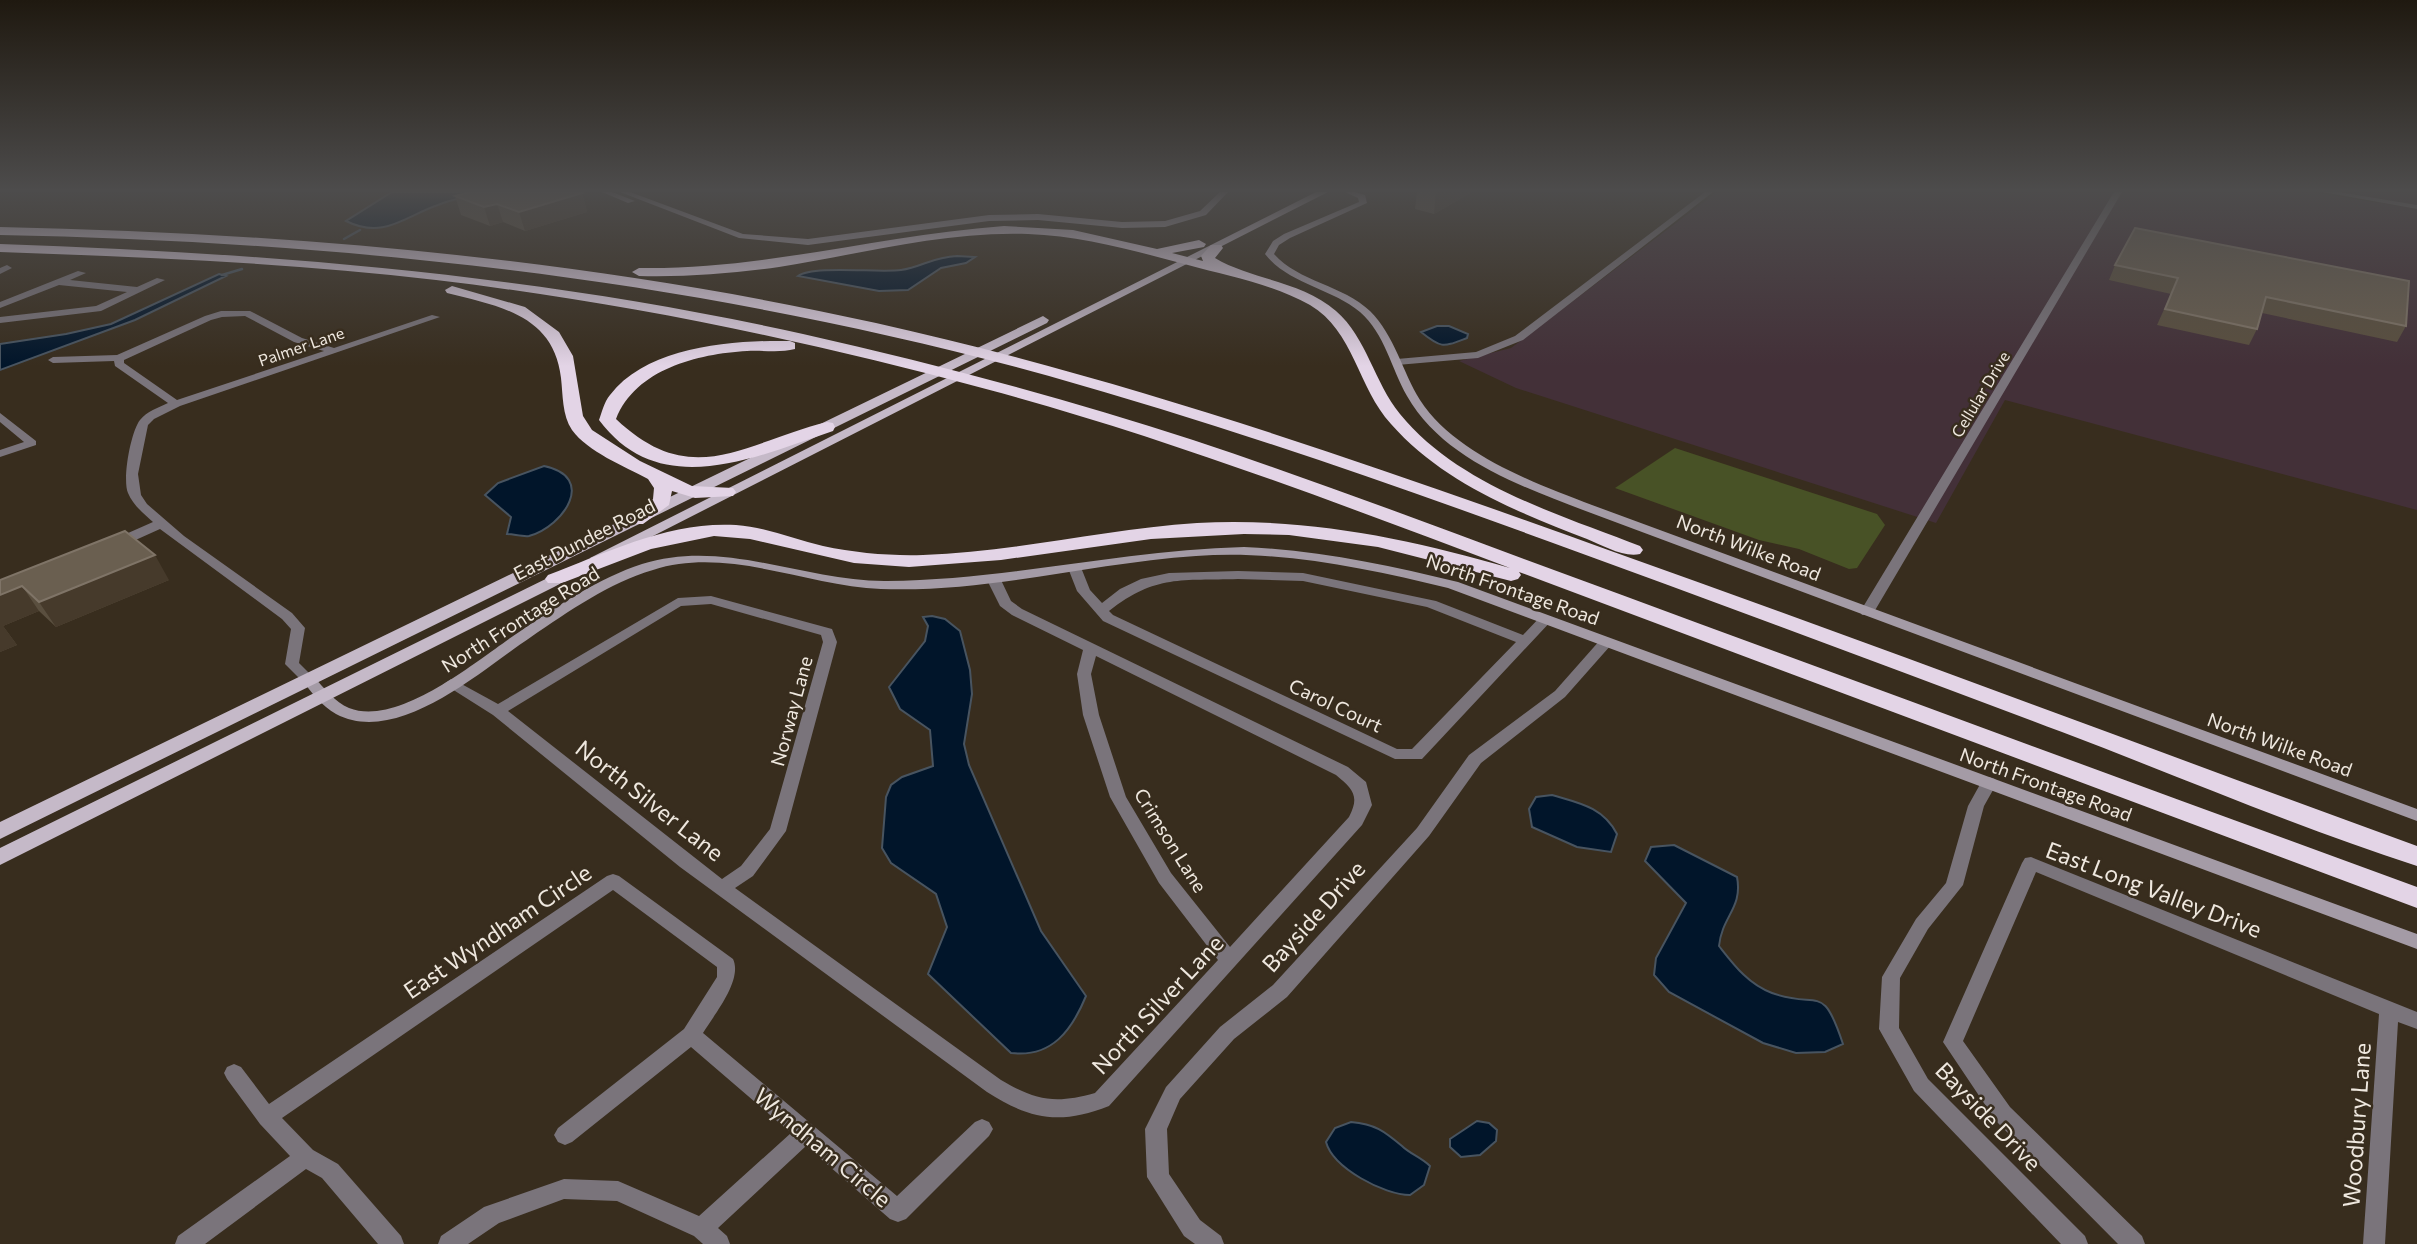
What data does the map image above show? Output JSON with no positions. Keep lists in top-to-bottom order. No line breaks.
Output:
{"streets":{"main road":["East Dundee Road"],"street":["Palmer Lane","Cellular Drive","North Wilke Road","North Frontage Road","Carol Court","Norway Lane","North Silver Lane","Crimson Lane","East Long Valley Drive","Bayside Drive","East Wyndham Circle","Woodbury Lane","Wyndham Circle"]},"crossings":[["Cellular Drive","North Wilke Road"],["East Dundee Road","North Frontage Road"],["North Frontage Road","Carol Court"],["North Frontage Road","North Silver Lane"],["North Frontage Road","Bayside Drive"],["Norway Lane","North Silver Lane"],["North Silver Lane","Crimson Lane"],["East Long Valley Drive","Woodbury Lane"],["East Wyndham Circle","Wyndham Circle"]]}
